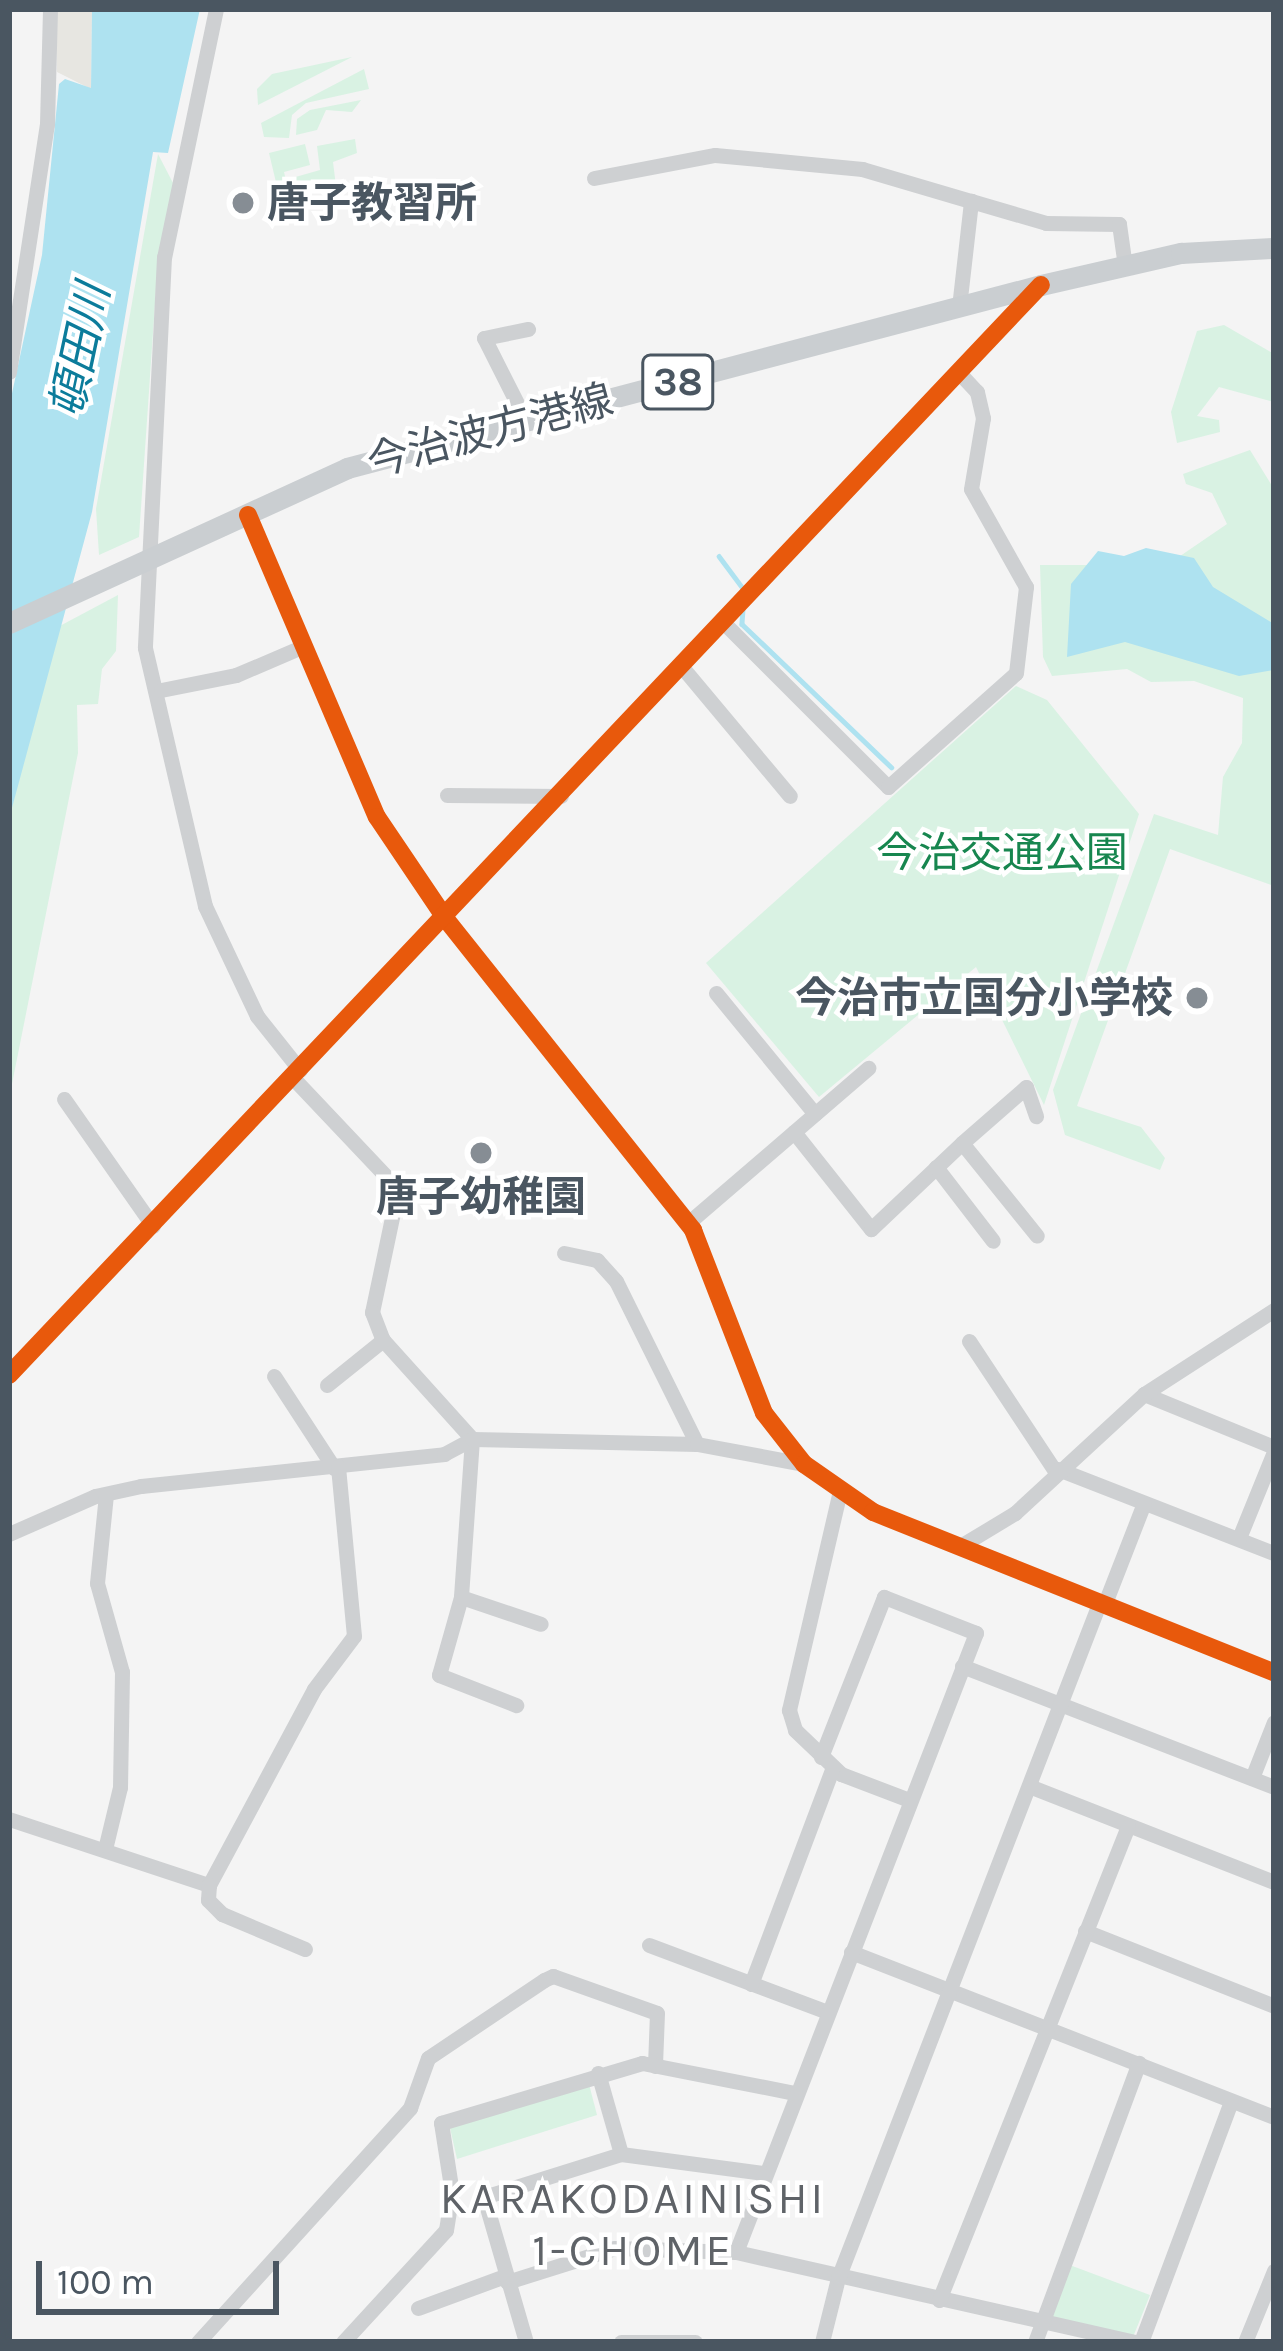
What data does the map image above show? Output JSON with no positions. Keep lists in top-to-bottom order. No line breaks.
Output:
{"streets":{"main road":["38","今治波方港線"]},"districts":["KARAKODAINISHI 1-CHOME"],"water":["頓田川"],"parks":["今治交通公園"],"places":["唐子教習所","今治市立国分小学校","唐子幼稚園"],"scale_bar":"100 m"}
